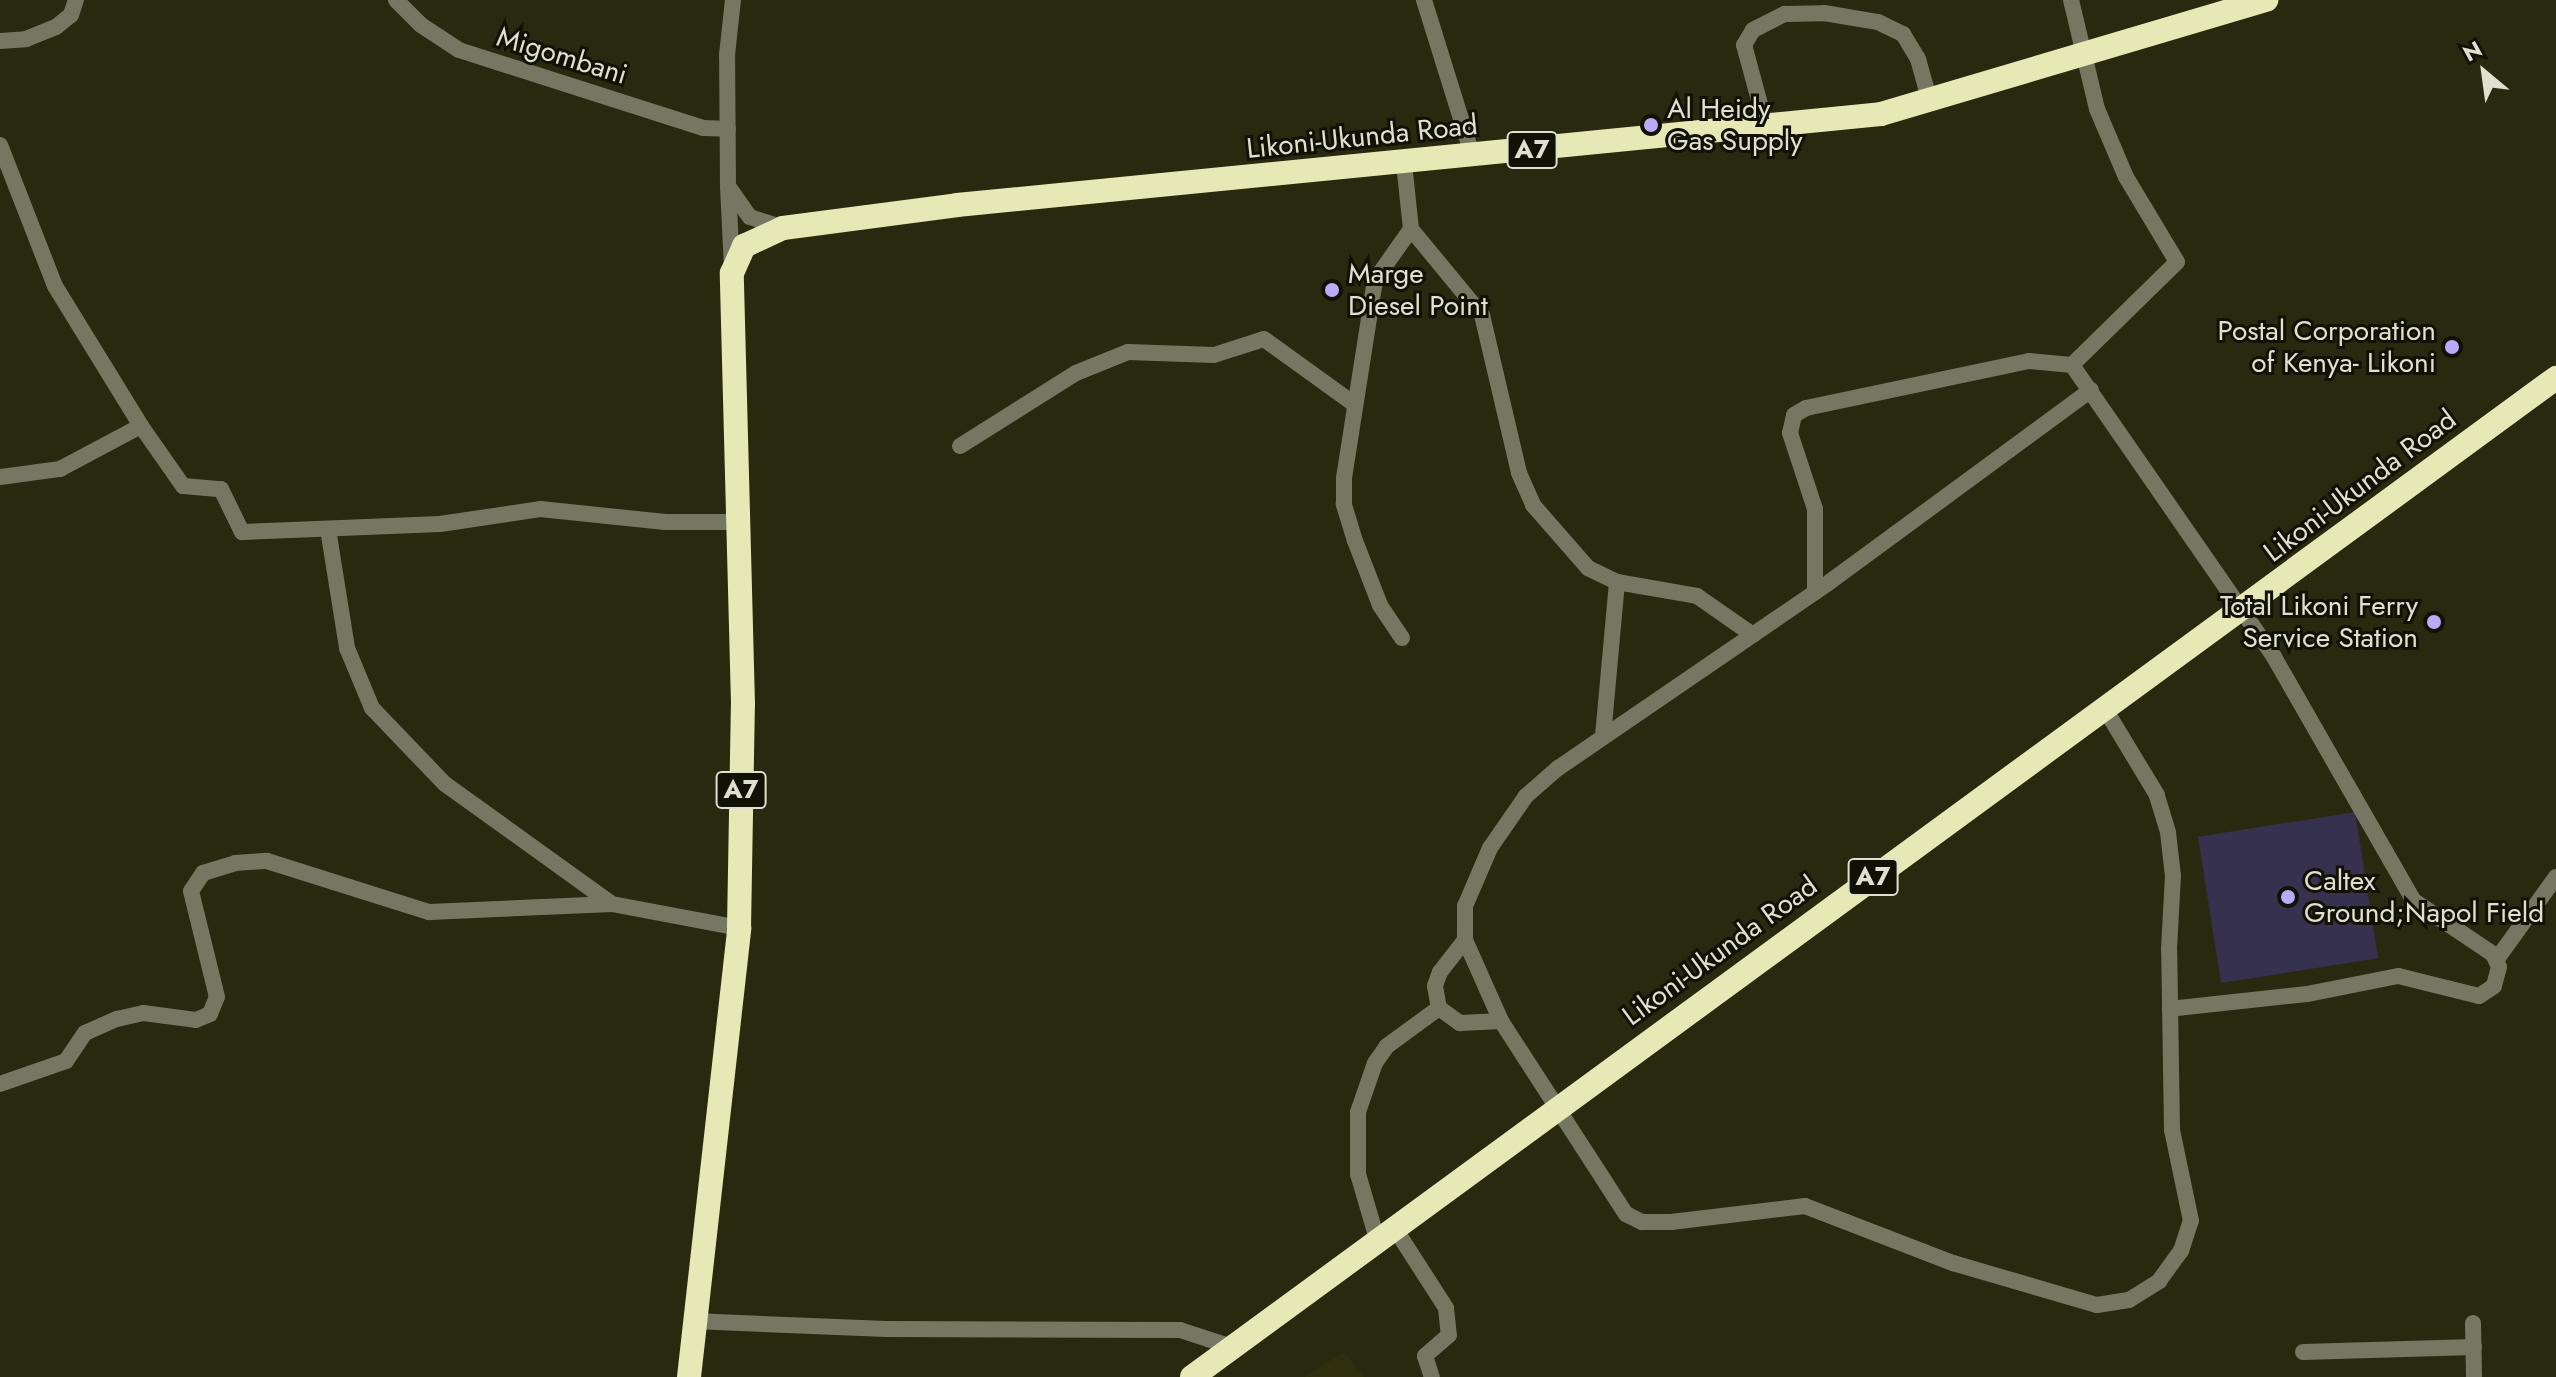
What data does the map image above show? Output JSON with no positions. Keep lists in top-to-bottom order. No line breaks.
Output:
{"streets":{"highway":["Likoni-Ukunda Road","A7"],"street":["Migombani"]},"crossings":[["Likoni-Ukunda Road","A7"]],"places":["Al Heidy Gas Supply","Marge Diesel Point","Postal Corporation of Kenya- Likoni","Total Likoni Ferry Service Station","Caltex Ground;Napol Field"],"north":"top left"}
